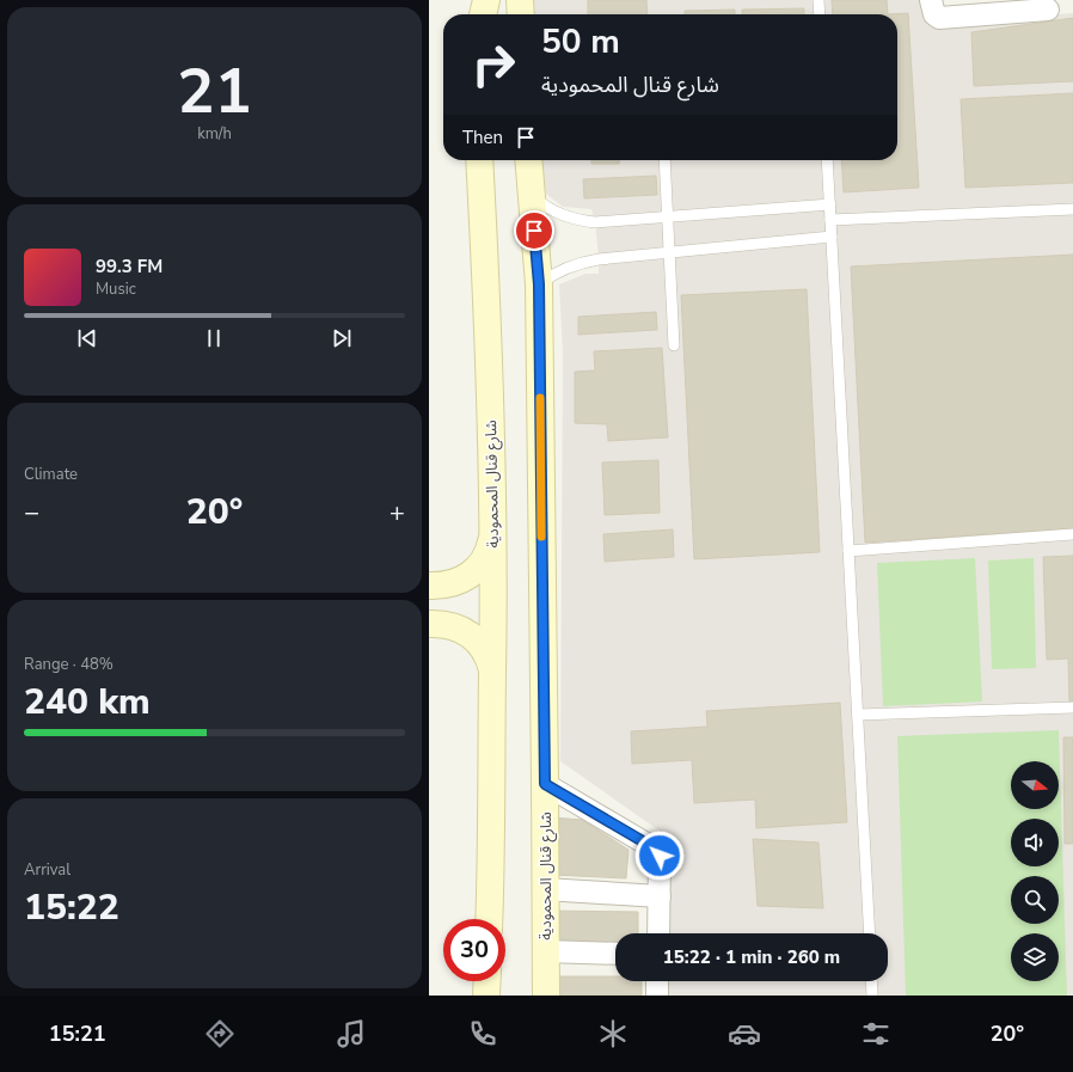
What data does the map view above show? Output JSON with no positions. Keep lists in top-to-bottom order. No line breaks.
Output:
{"streets":{"main road":["شارع قنال المحمودية"]},"north":"right","page":{"tile":[["21","km/h"],"Climate",["Range · 48%","240 km"],["Arrival","15:22"]],"turn":["50 m","شارع قنال المحمودية"],"then":"Then","song":["99.3 FM","Music"],"heat":["−","20°","+"],"limit":"30","trip":"15:22 · 1 min · 260 m","tabs":["15:21","20°"]}}
